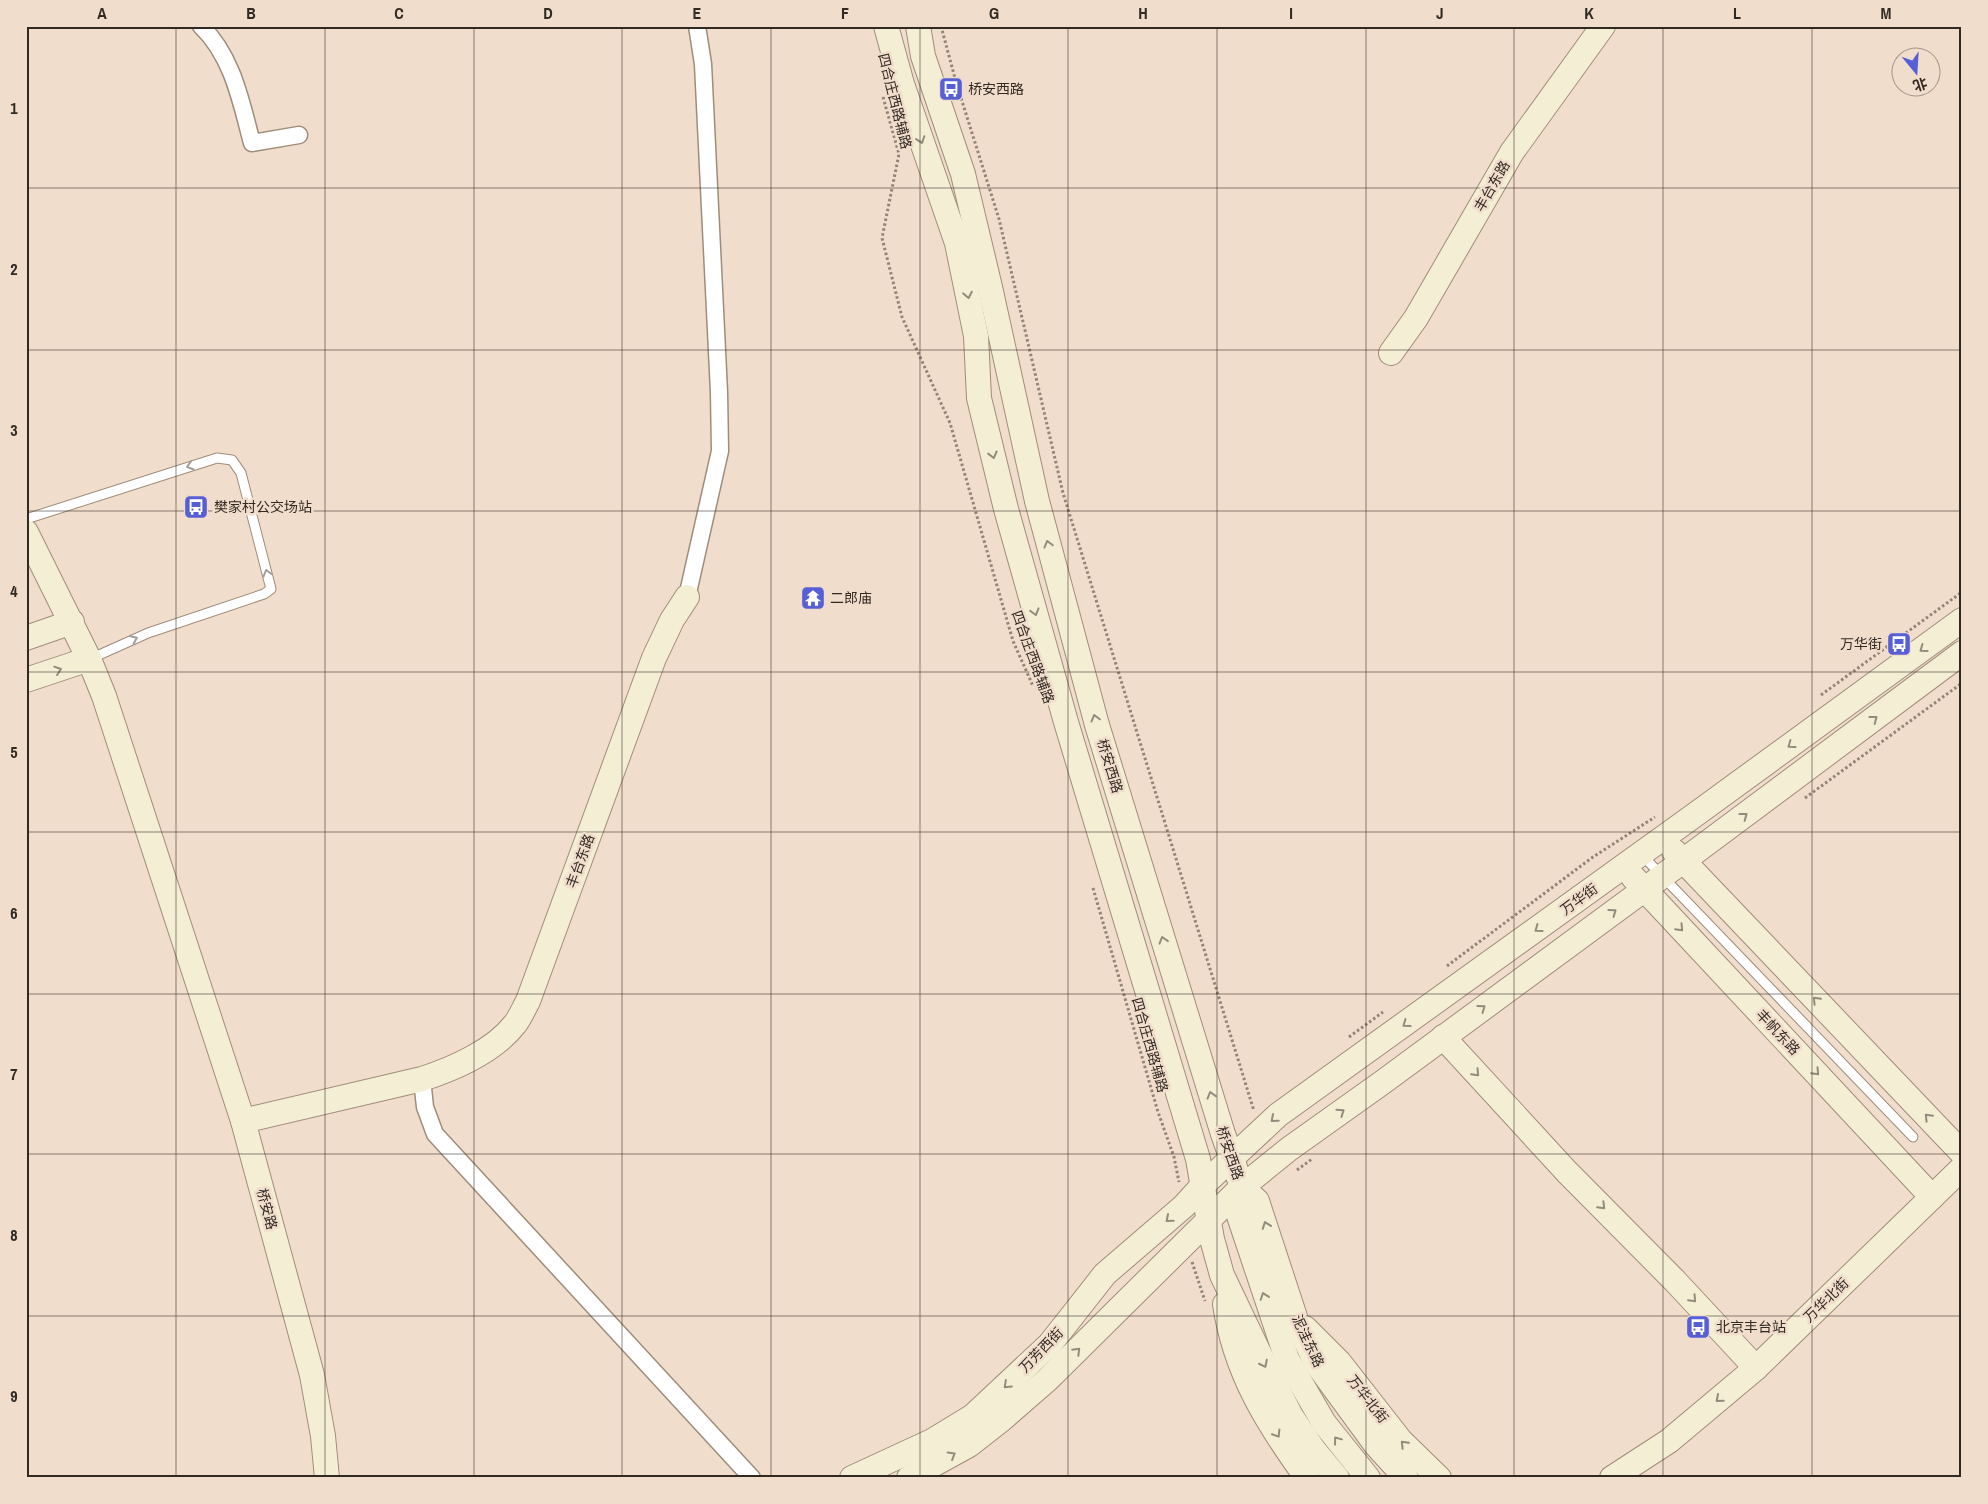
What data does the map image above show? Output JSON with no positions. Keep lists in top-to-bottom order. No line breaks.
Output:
{"streets":{"main road":["丰台东路","桥安西路","万华街","丰帆东路","桥安路","万华北街","泥洼东路","万芳西街"],"path":["四合庄西路辅路"]},"crossings":[["四合庄西路辅路","万芳西街"],["桥安西路","万华街"],["桥安西路","泥洼东路"],["万华街","丰帆东路"],["万华街","万芳西街"],["丰帆东路","万华北街"],["万华北街","泥洼东路"]],"places":{"bus stop":["桥安西路","樊家村公交场站","万华街","北京丰台站"],"temple":["二郎庙"]},"north":"bottom","grid":{"columns":["A","B","C","D","E","F","G","H","I","J","K","L","M"],"rows":["1","2","3","4","5","6","7","8","9"]}}
